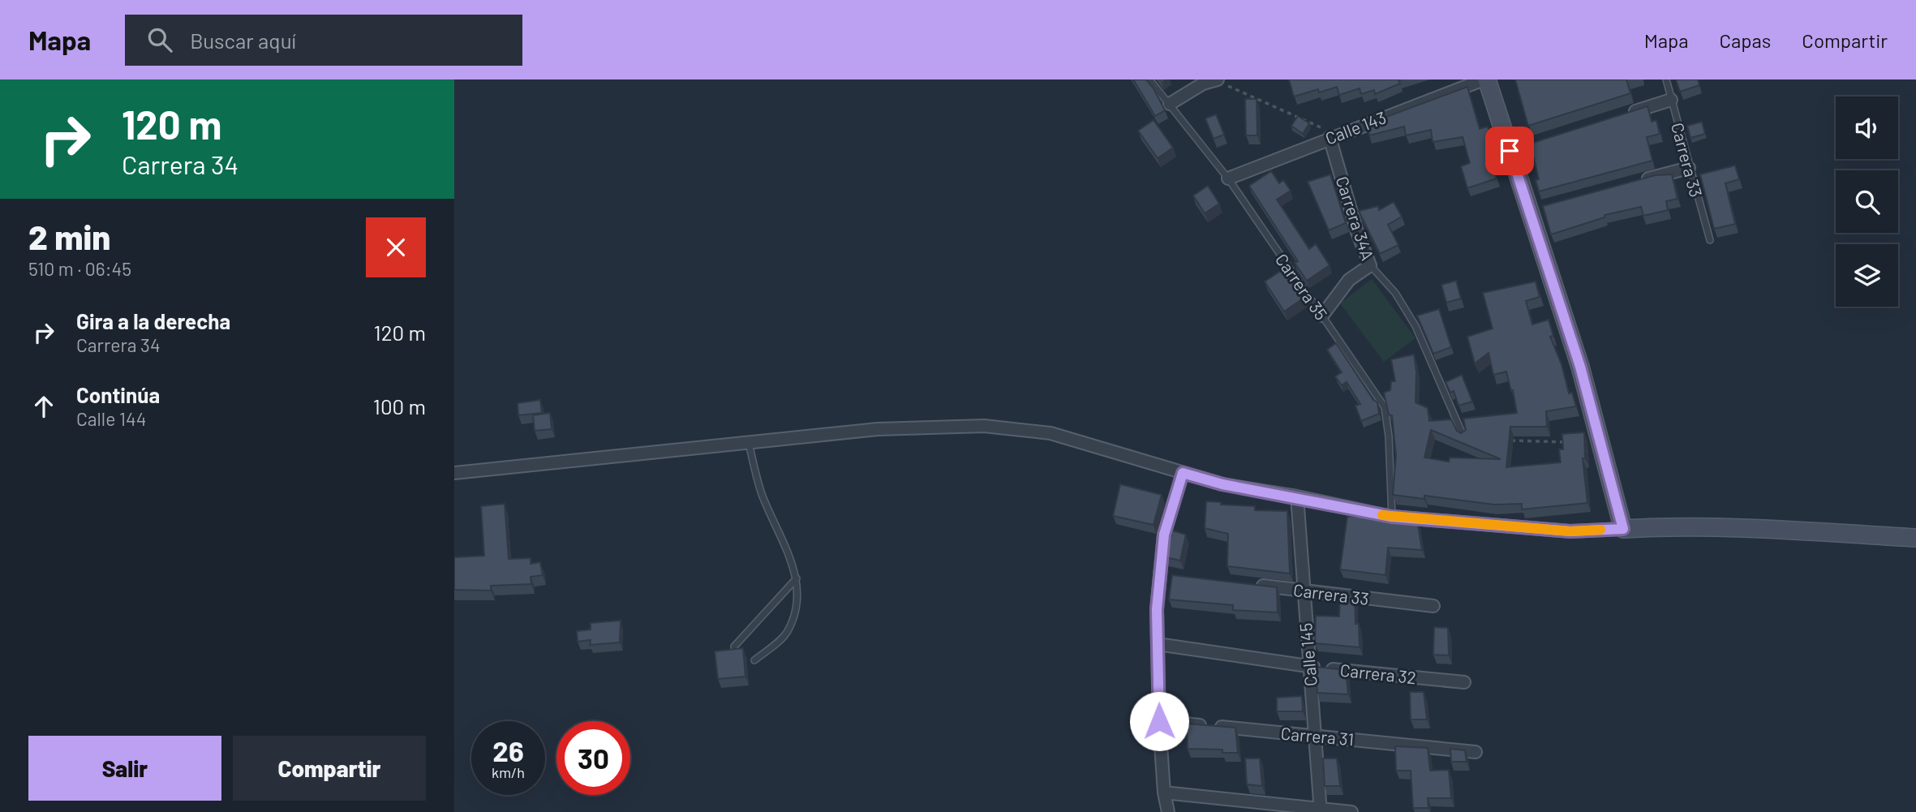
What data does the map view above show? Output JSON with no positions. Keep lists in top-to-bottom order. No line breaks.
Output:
{"streets":{"street":["Calle 143","Carrera 33","Carrera 34A","Calle 145","Carrera 32","Carrera 31"],"lane":["Carrera 35"]},"crossings":[["Calle 143","Carrera 34A"],["Calle 143","Carrera 35"],["Carrera 33","Calle 145"],["Calle 145","Carrera 32"],["Calle 145","Carrera 31"]],"page":{"header":"Mapa","search":"Buscar aquí","nav":["Mapa","Capas","Compartir"],"turn":["120 m","Carrera 34"],"heading":["2 min","510 m · 06:45"],"list":[{"name":"Gira a la derecha","note":"Carrera 34","value":"120 m"},{"name":"Continúa","note":"Calle 144","value":"100 m"}],"speed":"26 km/h","limit":"30","buttons":["Salir","Compartir"]}}
